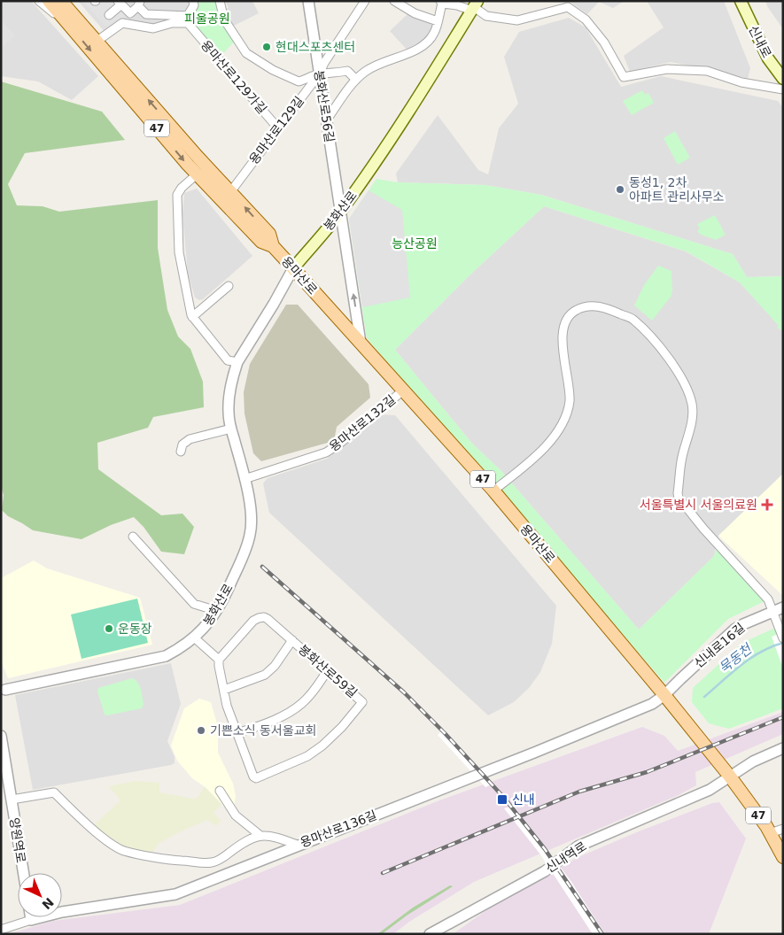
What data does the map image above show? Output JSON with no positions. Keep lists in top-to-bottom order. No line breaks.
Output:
{"streets":{"main road":["신내로","47","봉화산로","용마산로"],"street":["용마산로129가길","봉화산로56길","용마산로129길","용마산로132길","신내로16길","봉화산로59길","용마산로136길","양원역로","신내역로"]},"crossings":[["용마산로129가길","용마산로129길"],["봉화산로56길","용마산로129길"],["봉화산로56길","봉화산로"],["봉화산로56길","용마산로"],["용마산로129길","용마산로"],["봉화산로","용마산로"],["봉화산로","용마산로132길"],["용마산로","용마산로132길"],["용마산로","신내로16길"],["용마산로","용마산로136길"],["용마산로","신내역로"],["신내로16길","용마산로136길"]],"one_way":["봉화산로56길"],"water":["묵동천"],"parks":["피울공원","능산공원"],"places":{"other":["현대스포츠센터","동성1, 2차 아파트 관리사무소","운동장","기쁜소식 동서울교회"],"health":["서울특별시 서울의료원"],"transit":["신내"]},"north":"bottom right"}
